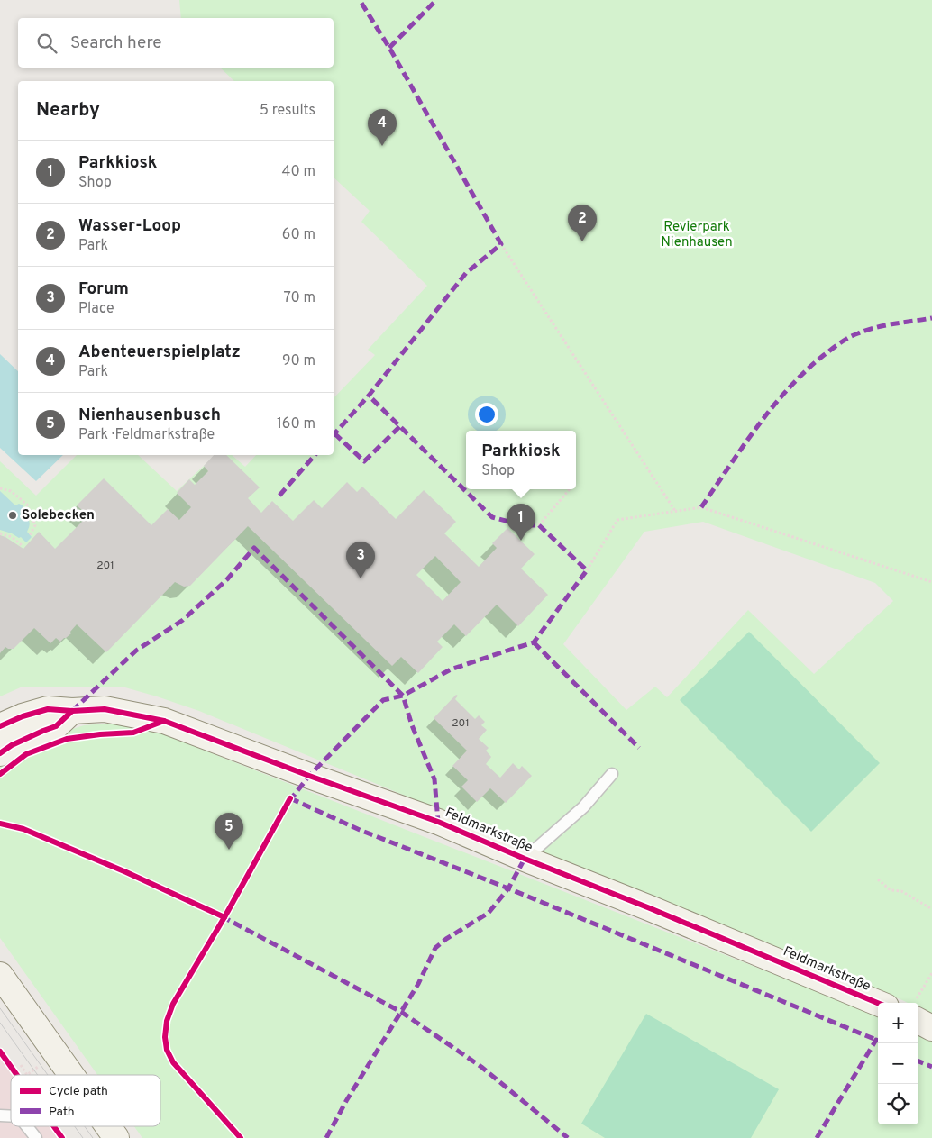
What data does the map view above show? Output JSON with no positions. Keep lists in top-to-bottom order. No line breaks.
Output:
{"streets":{"street":["Feldmarkstraße"]},"parks":["Revierpark Nienhausen"],"places":["Solebecken"],"house_numbers":["201","201"],"legend":["Cycle path","Path"],"page":{"search":"Search here","heading":["Nearby","5 results"],"pins":["4","2","1","3","5"],"list":[{"mark":"1","name":"Parkkiosk","note":"Shop","value":"40 m"},{"mark":"2","name":"Wasser-Loop","note":"Park","value":"60 m"},{"mark":"3","name":"Forum","note":"Place","value":"70 m"},{"mark":"4","name":"Abenteuerspielplatz","note":"Park","value":"90 m"},{"mark":"5","name":"Nienhausenbusch","note":"Park · Feldmarkstraße","value":"160 m"}],"popup":["Parkkiosk","Shop"],"map_buttons":["+","−"]}}
